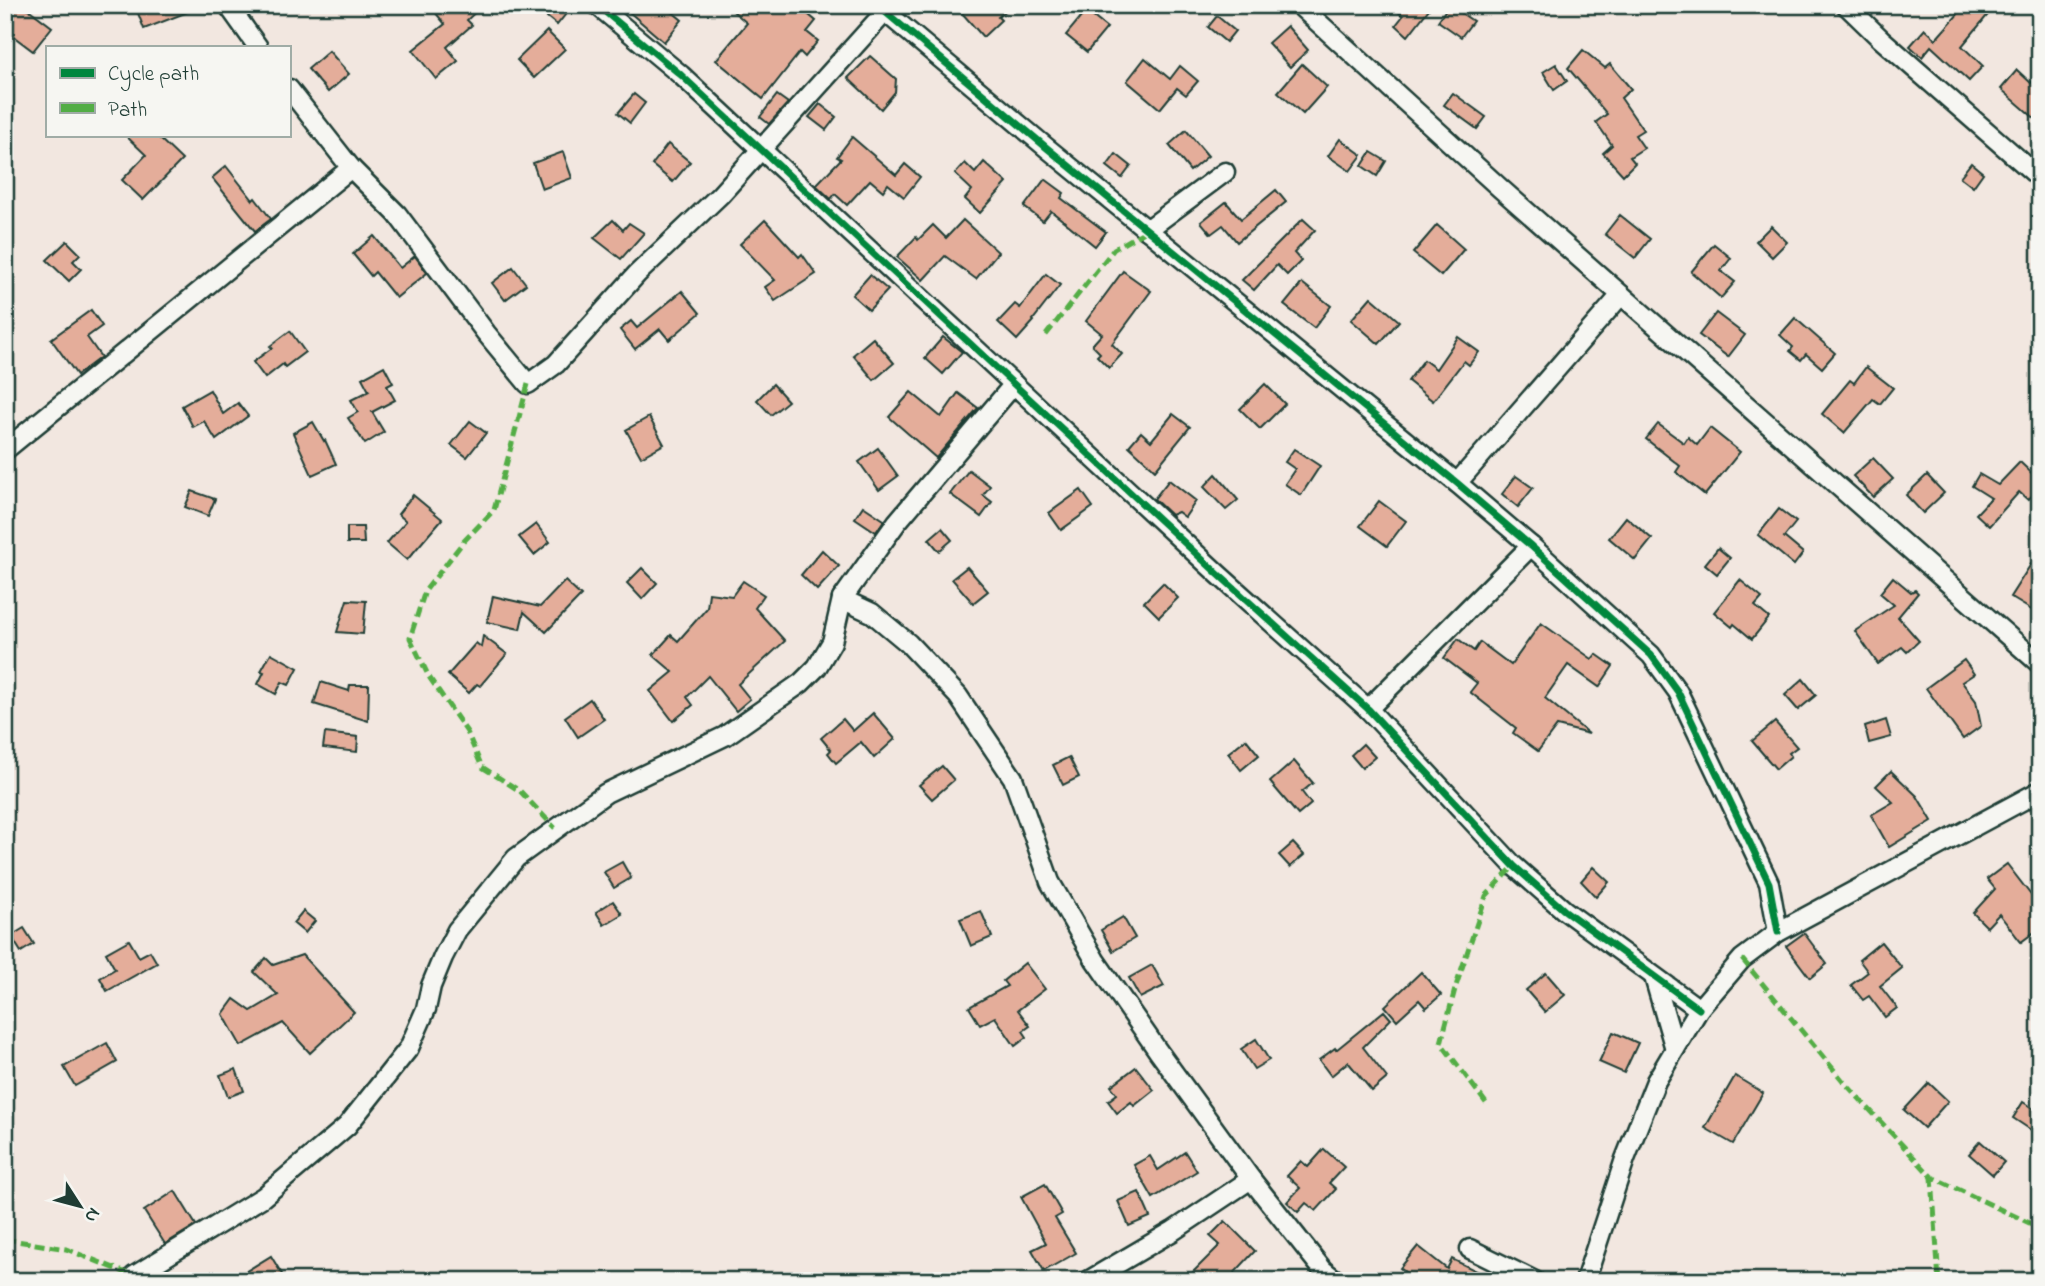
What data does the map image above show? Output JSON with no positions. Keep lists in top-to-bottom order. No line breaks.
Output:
{"legend":["Cycle path","Path"],"north":"bottom right"}
